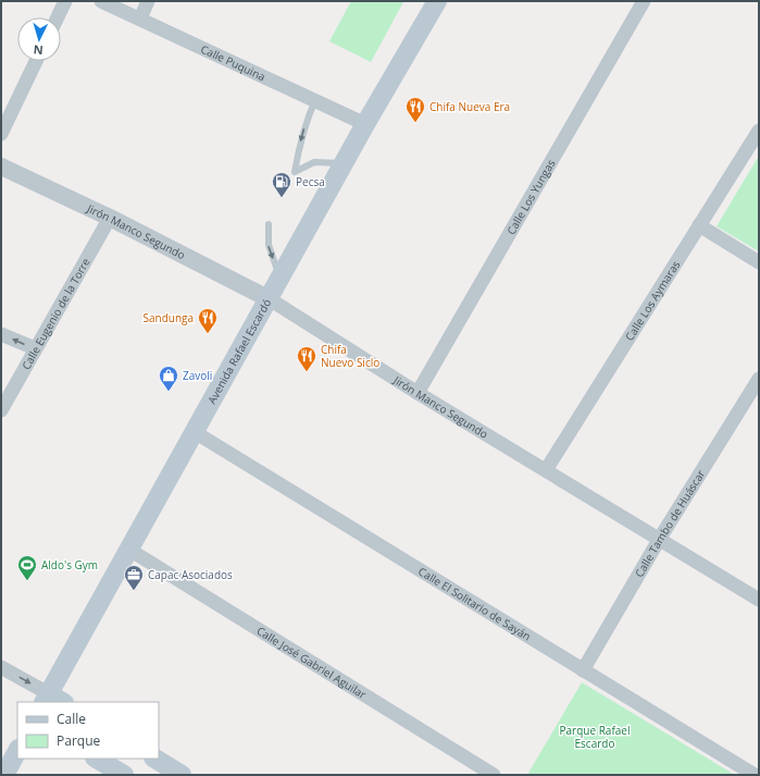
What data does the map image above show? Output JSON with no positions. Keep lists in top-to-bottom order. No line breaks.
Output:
{"streets":{"main road":["Avenida Rafael Escardó"],"street":["Calle Puquina","Calle Los Yungas","Jirón Manco Segundo","Calle Los Aymaras","Calle Eugenio de la Torre","Calle Tambo de Huáscar","Calle El Solitario de Sayán","Calle José Gabriel Aguilar"]},"crossings":[["Calle Puquina","Avenida Rafael Escardó"],["Calle Los Yungas","Jirón Manco Segundo"],["Jirón Manco Segundo","Calle Los Aymaras"],["Jirón Manco Segundo","Calle Eugenio de la Torre"],["Jirón Manco Segundo","Avenida Rafael Escardó"],["Jirón Manco Segundo","Calle Tambo de Huáscar"],["Avenida Rafael Escardó","Calle El Solitario de Sayán"],["Avenida Rafael Escardó","Calle José Gabriel Aguilar"],["Calle Tambo de Huáscar","Calle El Solitario de Sayán"]],"parks":["Parque Rafael Escardo"],"places":{"restaurant":["Chifa Nueva Era","Sandunga","Chifa Nuevo Siclo"],"fuel station":["Pecsa"],"shop":["Zavoli"],"sports":["Aldo's Gym"],"office":["Capac Asociados"]},"legend":["Calle","Parque"],"north":"bottom"}
